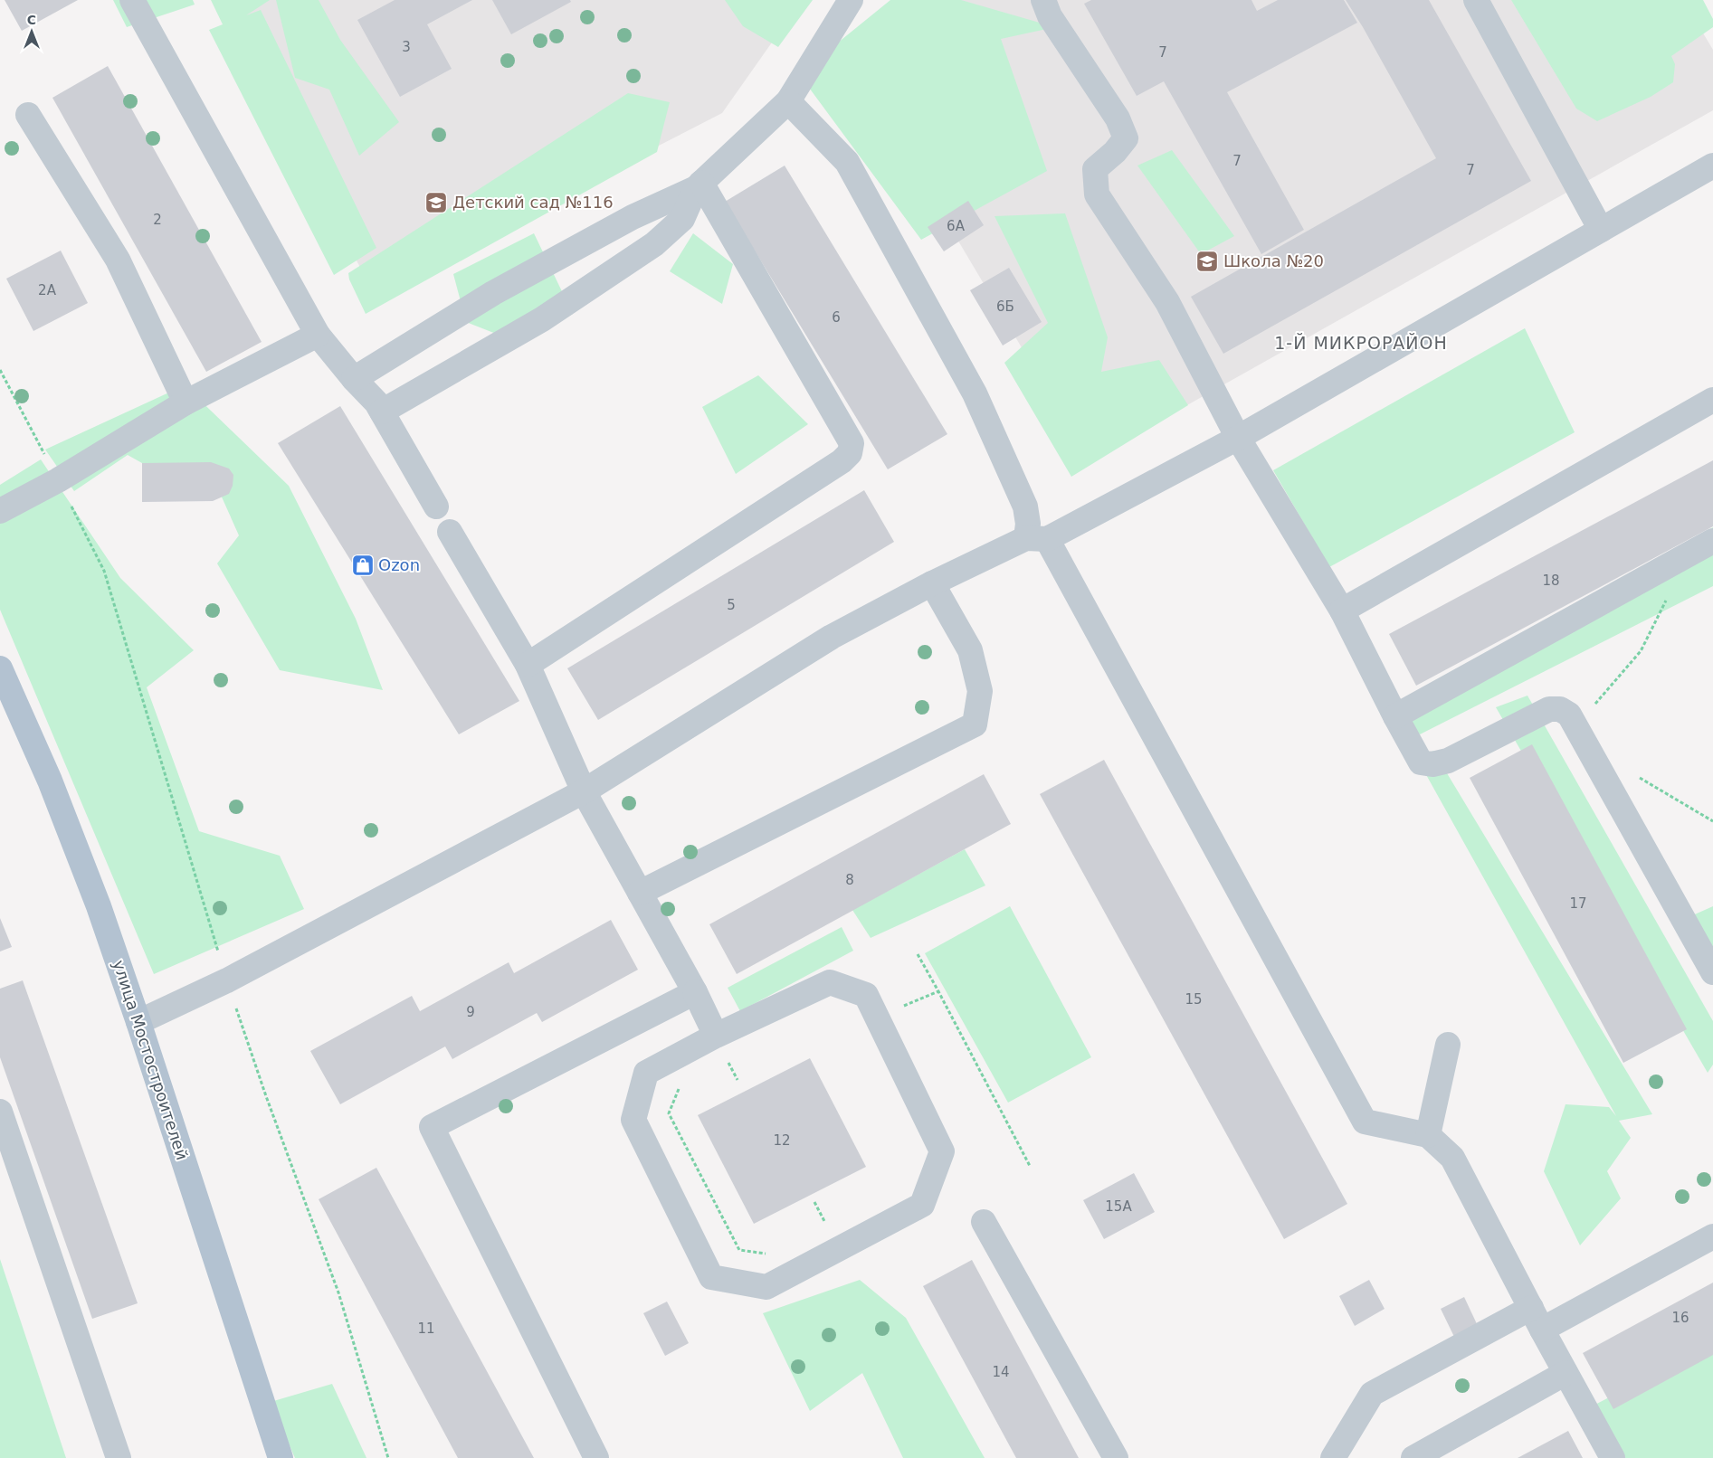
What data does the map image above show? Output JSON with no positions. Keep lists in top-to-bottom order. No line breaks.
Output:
{"streets":{"main road":["улица Мостостроителей"]},"districts":["1-Й МИКРОРАЙОН"],"places":{"school or university":["Детский сад №116","Школа №20"],"shop":["Ozon"]},"house_numbers":["3","7","7","7","2","6А","2А","6Б","6","18","5","8","17","15","9","12","15А","16","11","14"],"north":"top"}
